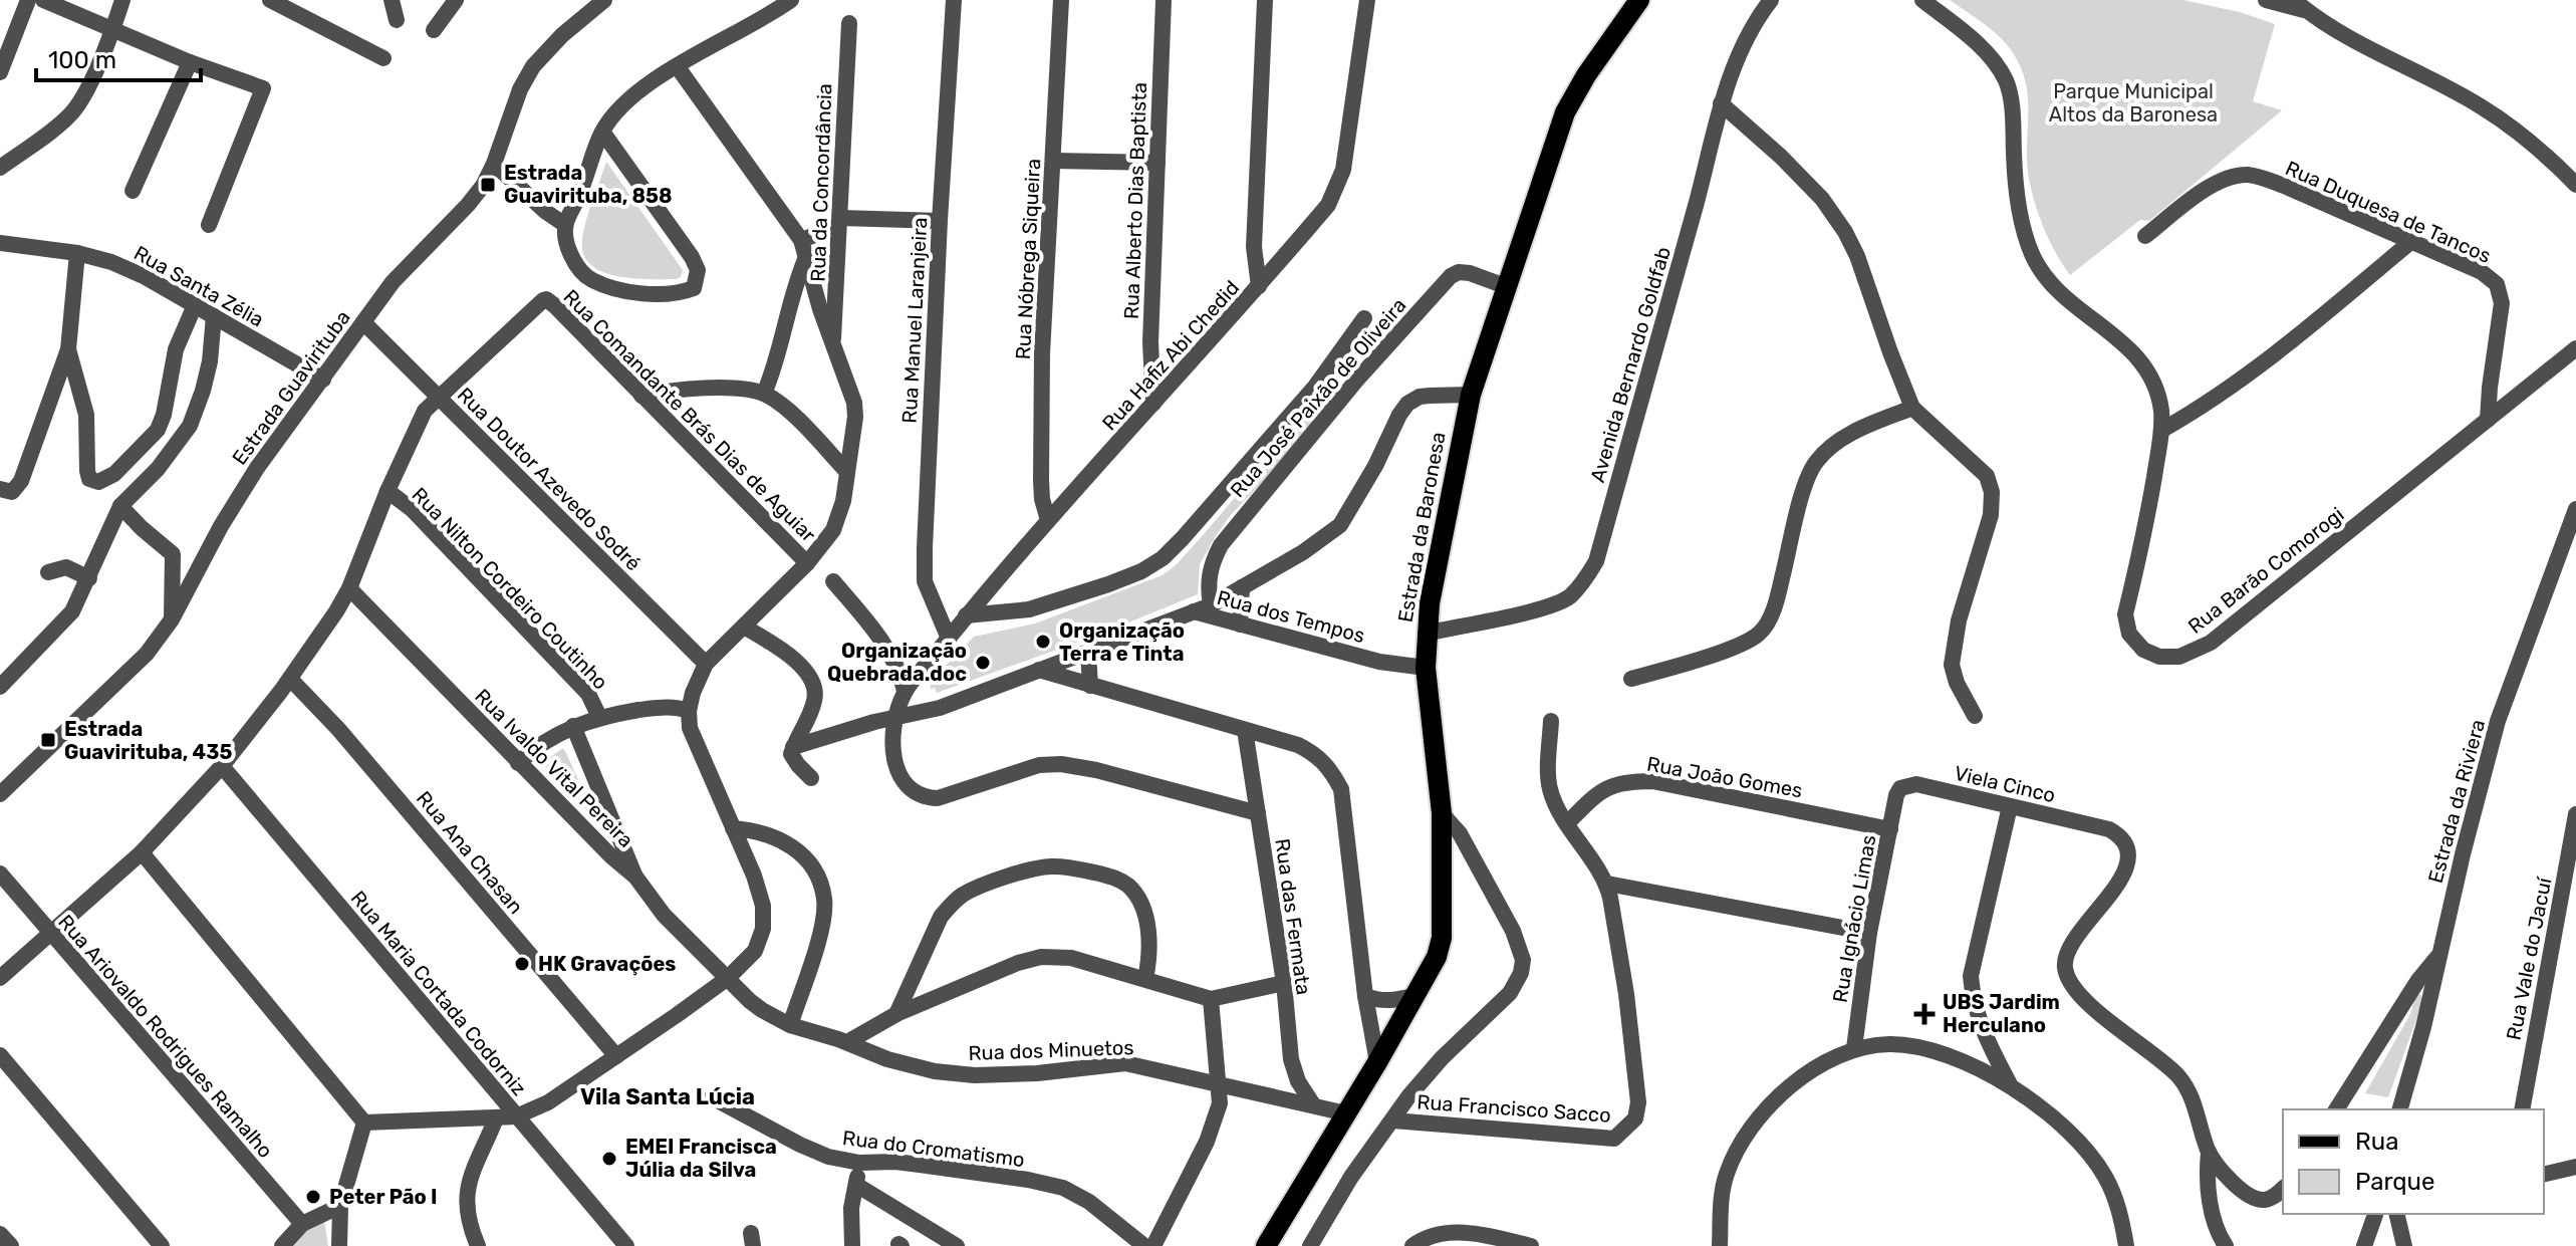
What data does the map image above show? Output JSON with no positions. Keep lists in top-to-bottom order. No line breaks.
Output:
{"streets":{"main road":["Estrada da Baronesa"],"street":["Rua da Concordância","Rua Alberto Dias Baptista","Rua Duquesa de Tancos","Rua Nóbrega Siqueira","Rua Santa Zélia","Rua Manuel Laranjeira","Rua Hafiz Abi Chedid","Avenida Bernardo Goldfab","Estrada Guavirituba","Rua José Paixão de Oliveira","Rua Comandante Brás Dias de Aguiar","Rua Doutor Azevedo Sodré","Rua Barão Comorogi","Rua Nilton Cordeiro Coutinho","Rua dos Tempos","Rua Ivaldo Vital Pereira","Rua João Gomes","Viela Cinco","Estrada da Riviera","Rua Ana Chasan","Rua das Fermata","Rua Ignácio Limas","Rua Vale do Jacuí","Rua Maria Cortada Codorniz","Rua Ariovaldo Rodrigues Ramalho","Rua dos Minuetos","Rua Francisco Sacco","Rua do Cromatismo"]},"crossings":[["Rua Alberto Dias Baptista","Rua Hafiz Abi Chedid"],["Rua Duquesa de Tancos","Rua Barão Comorogi"],["Rua Nóbrega Siqueira","Rua Hafiz Abi Chedid"],["Rua Santa Zélia","Estrada Guavirituba"],["Rua Manuel Laranjeira","Rua Hafiz Abi Chedid"],["Avenida Bernardo Goldfab","Estrada da Baronesa"],["Estrada Guavirituba","Rua Doutor Azevedo Sodré"],["Rua José Paixão de Oliveira","Estrada da Baronesa"],["Rua Comandante Brás Dias de Aguiar","Rua Doutor Azevedo Sodré"],["Estrada da Baronesa","Rua dos Tempos"],["Estrada da Baronesa","Rua dos Minuetos"],["Estrada da Baronesa","Rua Francisco Sacco"],["Rua Ivaldo Vital Pereira","Rua dos Minuetos"],["Rua João Gomes","Rua Ignácio Limas"],["Rua João Gomes","Rua Francisco Sacco"],["Viela Cinco","Rua Ignácio Limas"],["Rua das Fermata","Rua dos Minuetos"]],"districts":["Vila Santa Lúcia"],"parks":["Parque Municipal Altos da Baronesa"],"places":{"transit":["Estrada Guavirituba, 858","Estrada Guavirituba, 435"],"other":["Organização Terra e Tinta","Organização Quebrada.doc","HK Gravações","EMEI Francisca Júlia da Silva","Peter Pão I"],"health":["UBS Jardim Herculano"]},"legend":["Rua","Parque"],"scale_bar":"100 m"}
